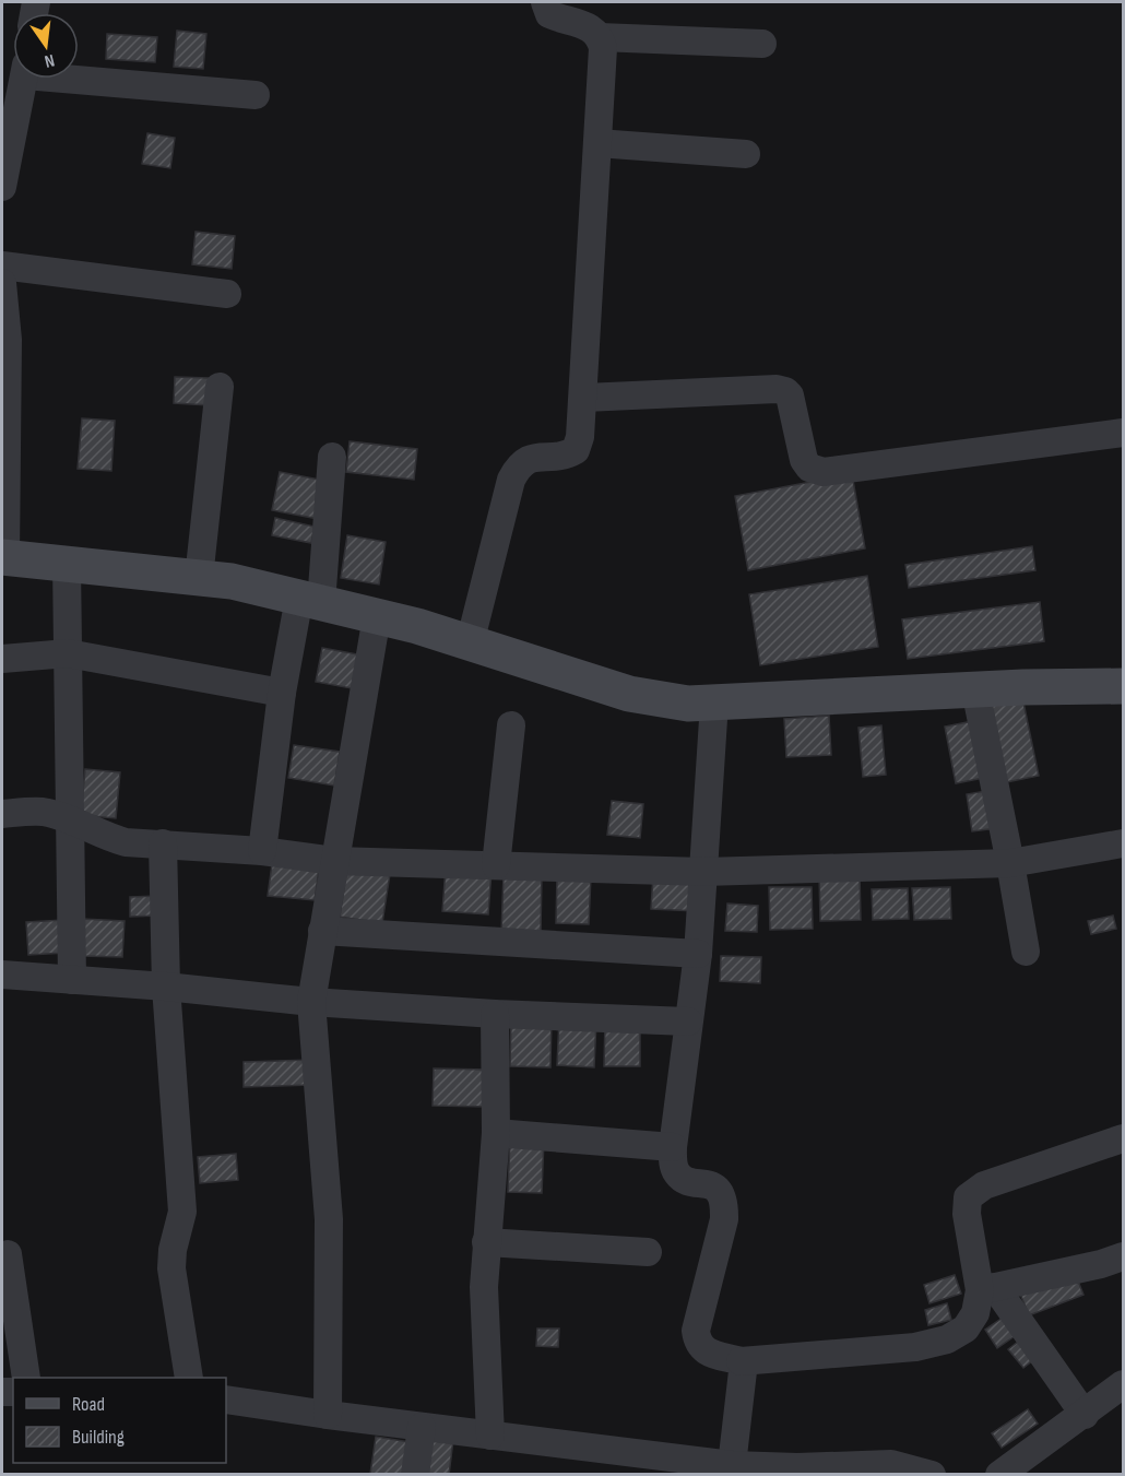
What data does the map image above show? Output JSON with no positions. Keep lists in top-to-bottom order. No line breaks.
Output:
{"legend":["Road","Building"],"north":"bottom"}
